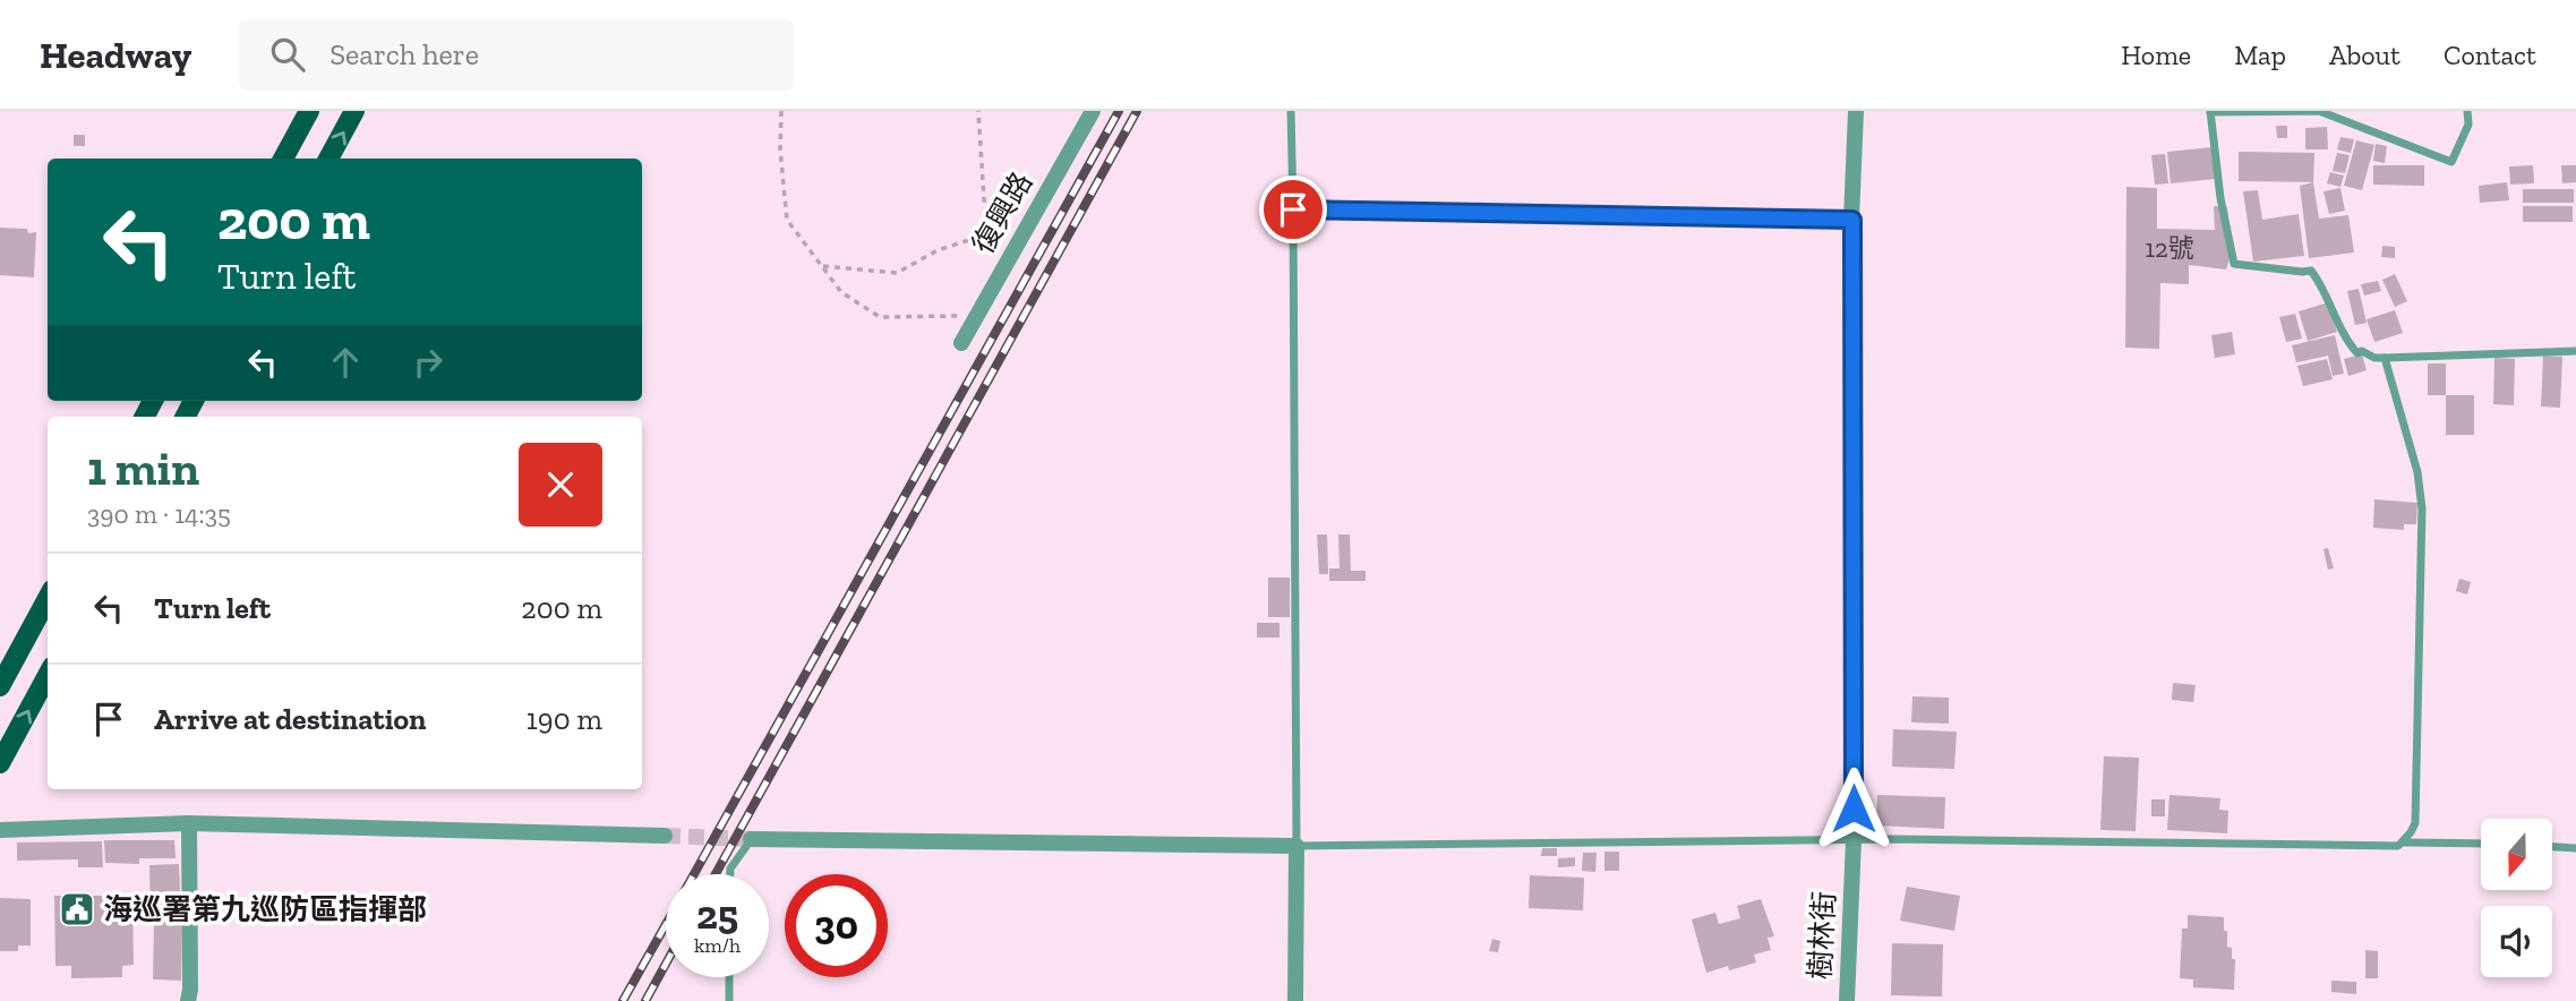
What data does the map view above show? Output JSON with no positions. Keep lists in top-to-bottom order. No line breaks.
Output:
{"streets":{"street":["復興路","樹林街"]},"places":{"public building":["海巡署第九巡防區指揮部"]},"house_numbers":["12號"],"north":"bottom","page":{"header":"Headway","search":"Search here","nav":["Home","Map","About","Contact"],"turn":["200 m","Turn left"],"heading":["1 min","390 m · 14:35"],"list":[{"name":"Turn left","value":"200 m"},{"name":"Arrive at destination","value":"190 m"}],"speed":"25 km/h","limit":"30"}}
